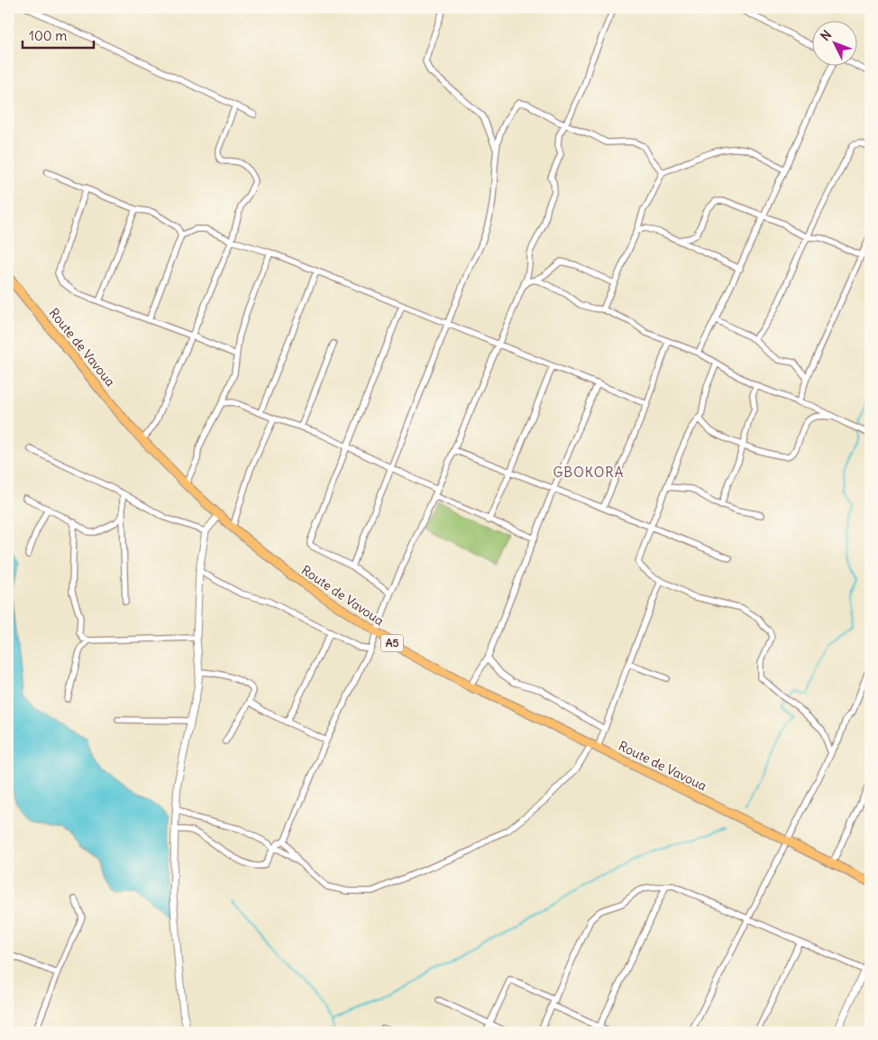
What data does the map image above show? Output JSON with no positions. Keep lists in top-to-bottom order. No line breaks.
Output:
{"streets":{"main road":["Route de Vavoua","A5"]},"districts":["GBOKORA"],"scale_bar":"100 m","north":"top left"}
